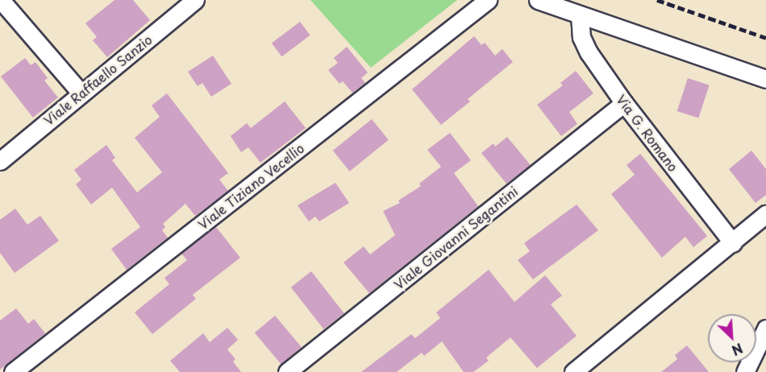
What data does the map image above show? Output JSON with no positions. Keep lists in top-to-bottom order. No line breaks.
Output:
{"streets":{"street":["Viale Raffaello Sanzio","Via G. Romano","Viale Tiziano Vecellio","Viale Giovanni Segantini"]},"crossings":[["Via G. Romano","Viale Giovanni Segantini"]],"north":"bottom right"}
